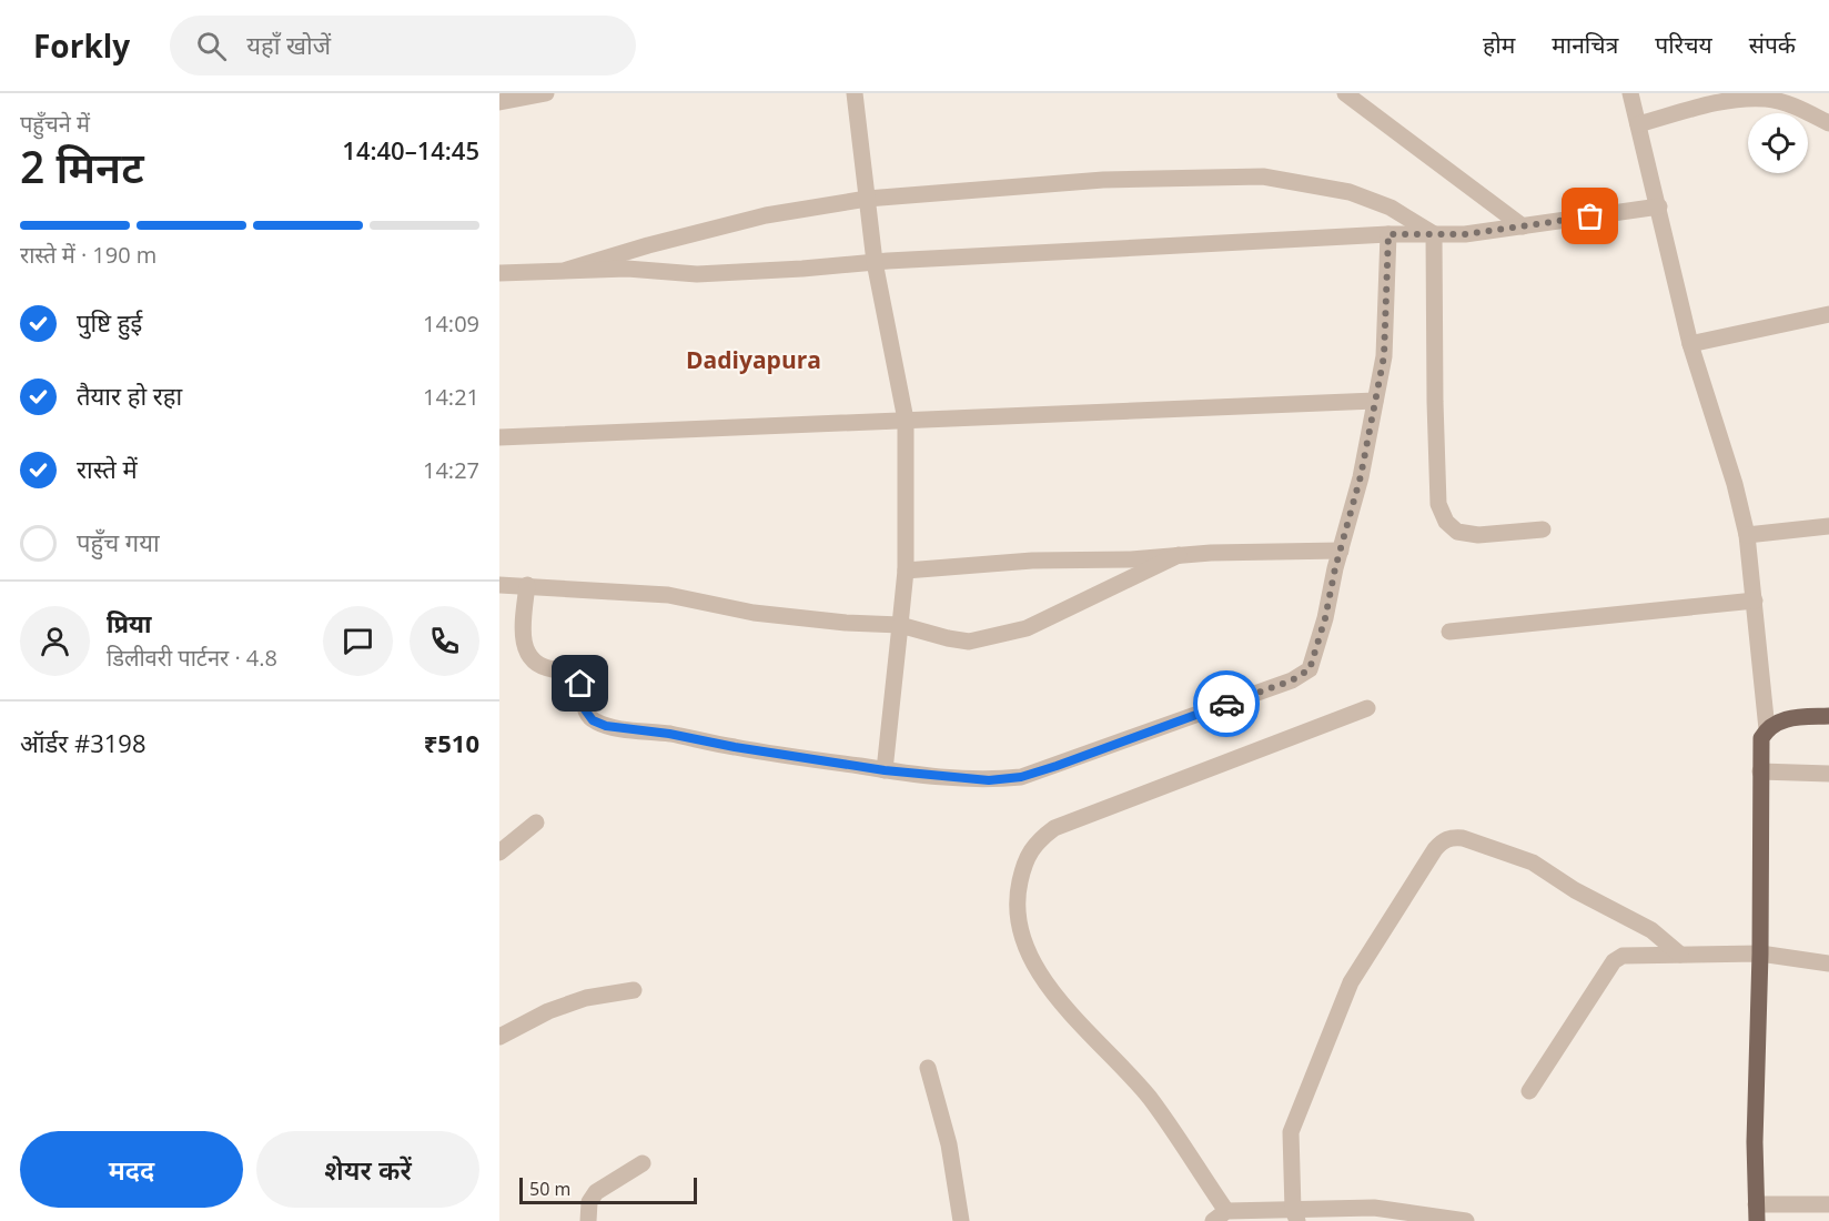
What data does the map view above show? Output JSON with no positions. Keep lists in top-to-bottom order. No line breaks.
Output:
{"districts":["Dadiyapura"],"scale_bar":"50 m","page":{"header":"Forkly","search":"यहाँ खोजें","nav":["होम","मानचित्र","परिचय","संपर्क"],"heading":["2 मिनट","पहुँचने में","14:40–14:45"],"panel":["प्रिया","डिलीवरी पार्टनर · 4.8","ऑर्डर #3198","₹510"],"bar":"रास्ते में · 190 m","list":[["पुष्टि हुई","14:09"],["तैयार हो रहा","14:21"],["रास्ते में","14:27"],"पहुँच गया"],"buttons":["मदद","शेयर करें"],"scale":"50 m"}}
